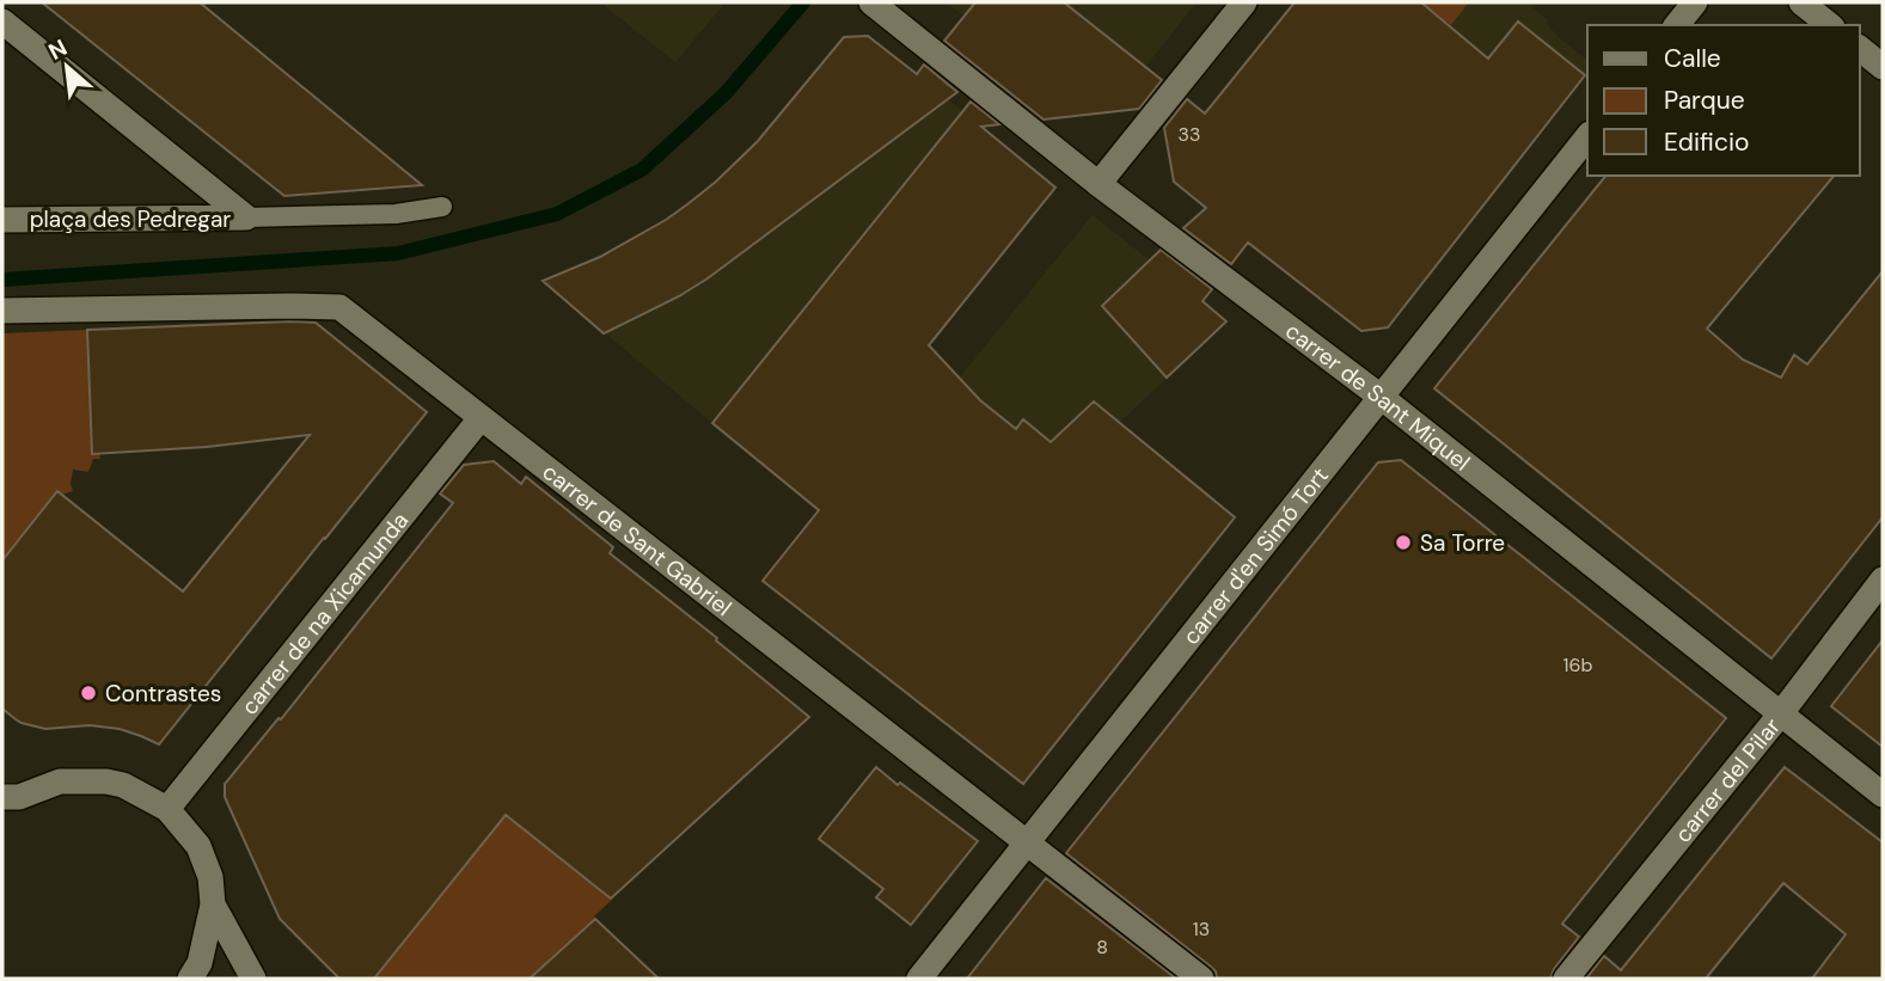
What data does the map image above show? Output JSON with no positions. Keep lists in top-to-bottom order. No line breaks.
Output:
{"streets":{"street":["plaça des Pedregar","carrer de Sant Miquel","carrer de Sant Gabriel","carrer d'en Simó Tort","carrer de na Xicamunda","carrer del Pilar"]},"crossings":[["carrer de Sant Miquel","carrer d'en Simó Tort"],["carrer de Sant Miquel","carrer del Pilar"],["carrer de Sant Gabriel","carrer d'en Simó Tort"],["carrer de Sant Gabriel","carrer de na Xicamunda"]],"places":["Sa Torre","Contrastes"],"house_numbers":["33","16b","13","8"],"legend":["Calle","Parque","Edificio"],"north":"top left"}
